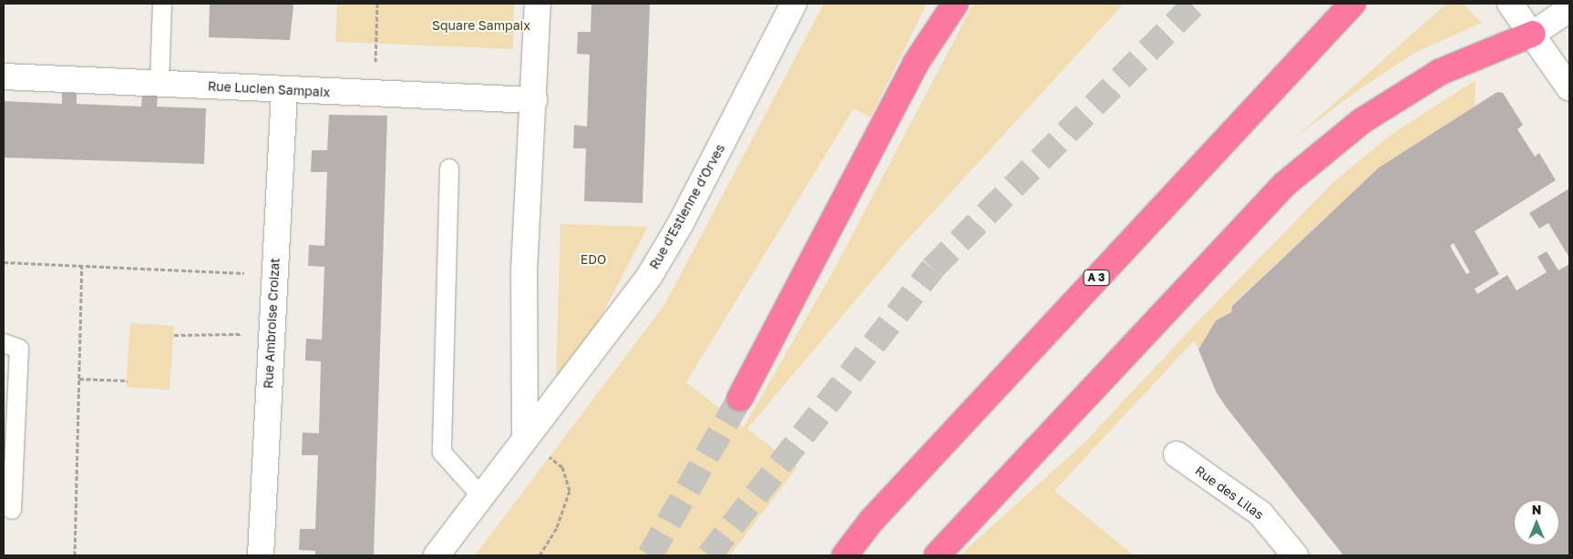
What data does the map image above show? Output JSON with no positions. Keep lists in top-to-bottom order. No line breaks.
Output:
{"streets":{"highway":["A 3"],"street":["Rue Lucien Sampaix","Rue d'Estienne d'Orves","Rue Ambroise Croizat","Rue des Lilas"]},"crossings":[["Rue Lucien Sampaix","Rue Ambroise Croizat"]],"parks":["Square Sampaix","EDO"],"north":"top"}
